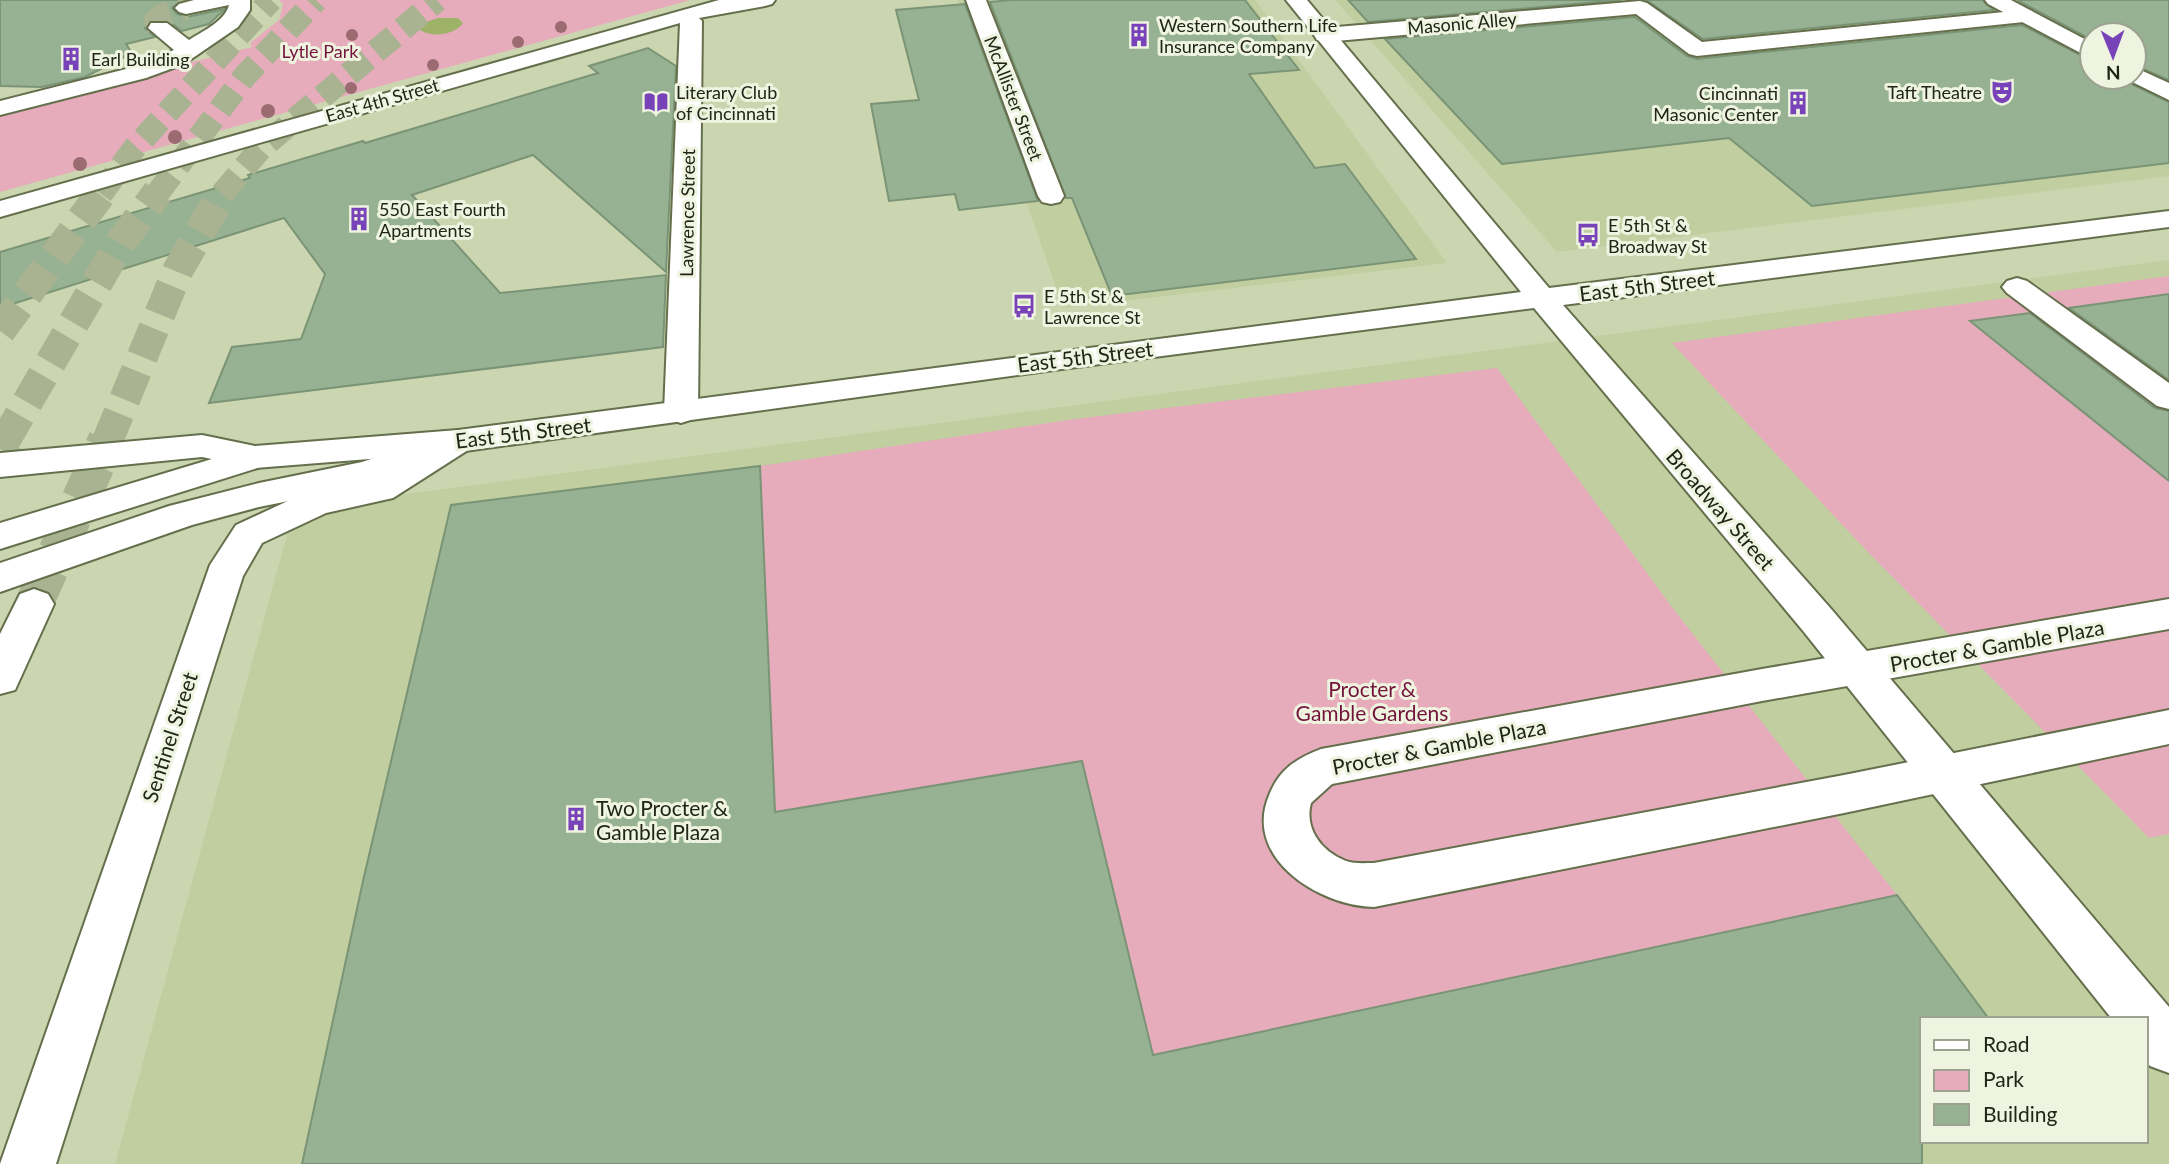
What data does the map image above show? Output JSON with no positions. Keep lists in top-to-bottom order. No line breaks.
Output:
{"streets":{"main road":["Masonic Alley","McAllister Street","East 4th Street","Lawrence Street","East 5th Street","Broadway Street","Procter & Gamble Plaza","Sentinel Street"]},"crossings":[["Masonic Alley","Broadway Street"],["East 4th Street","Lawrence Street"],["Lawrence Street","East 5th Street"],["East 5th Street","Broadway Street"],["East 5th Street","Sentinel Street"],["Broadway Street","Procter & Gamble Plaza"]],"parks":["Lytle Park","Procter & Gamble Gardens"],"places":{"building":["Western Southern Life Insurance Company","Earl Building","Cincinnati Masonic Center","550 East Fourth Apartments","Two Procter & Gamble Plaza"],"theatre":["Taft Theatre"],"library":["Literary Club of Cincinnati"],"bus stop":["E 5th St & Broadway St","E 5th St & Lawrence St"]},"legend":["Road","Park","Building"],"north":"bottom"}
